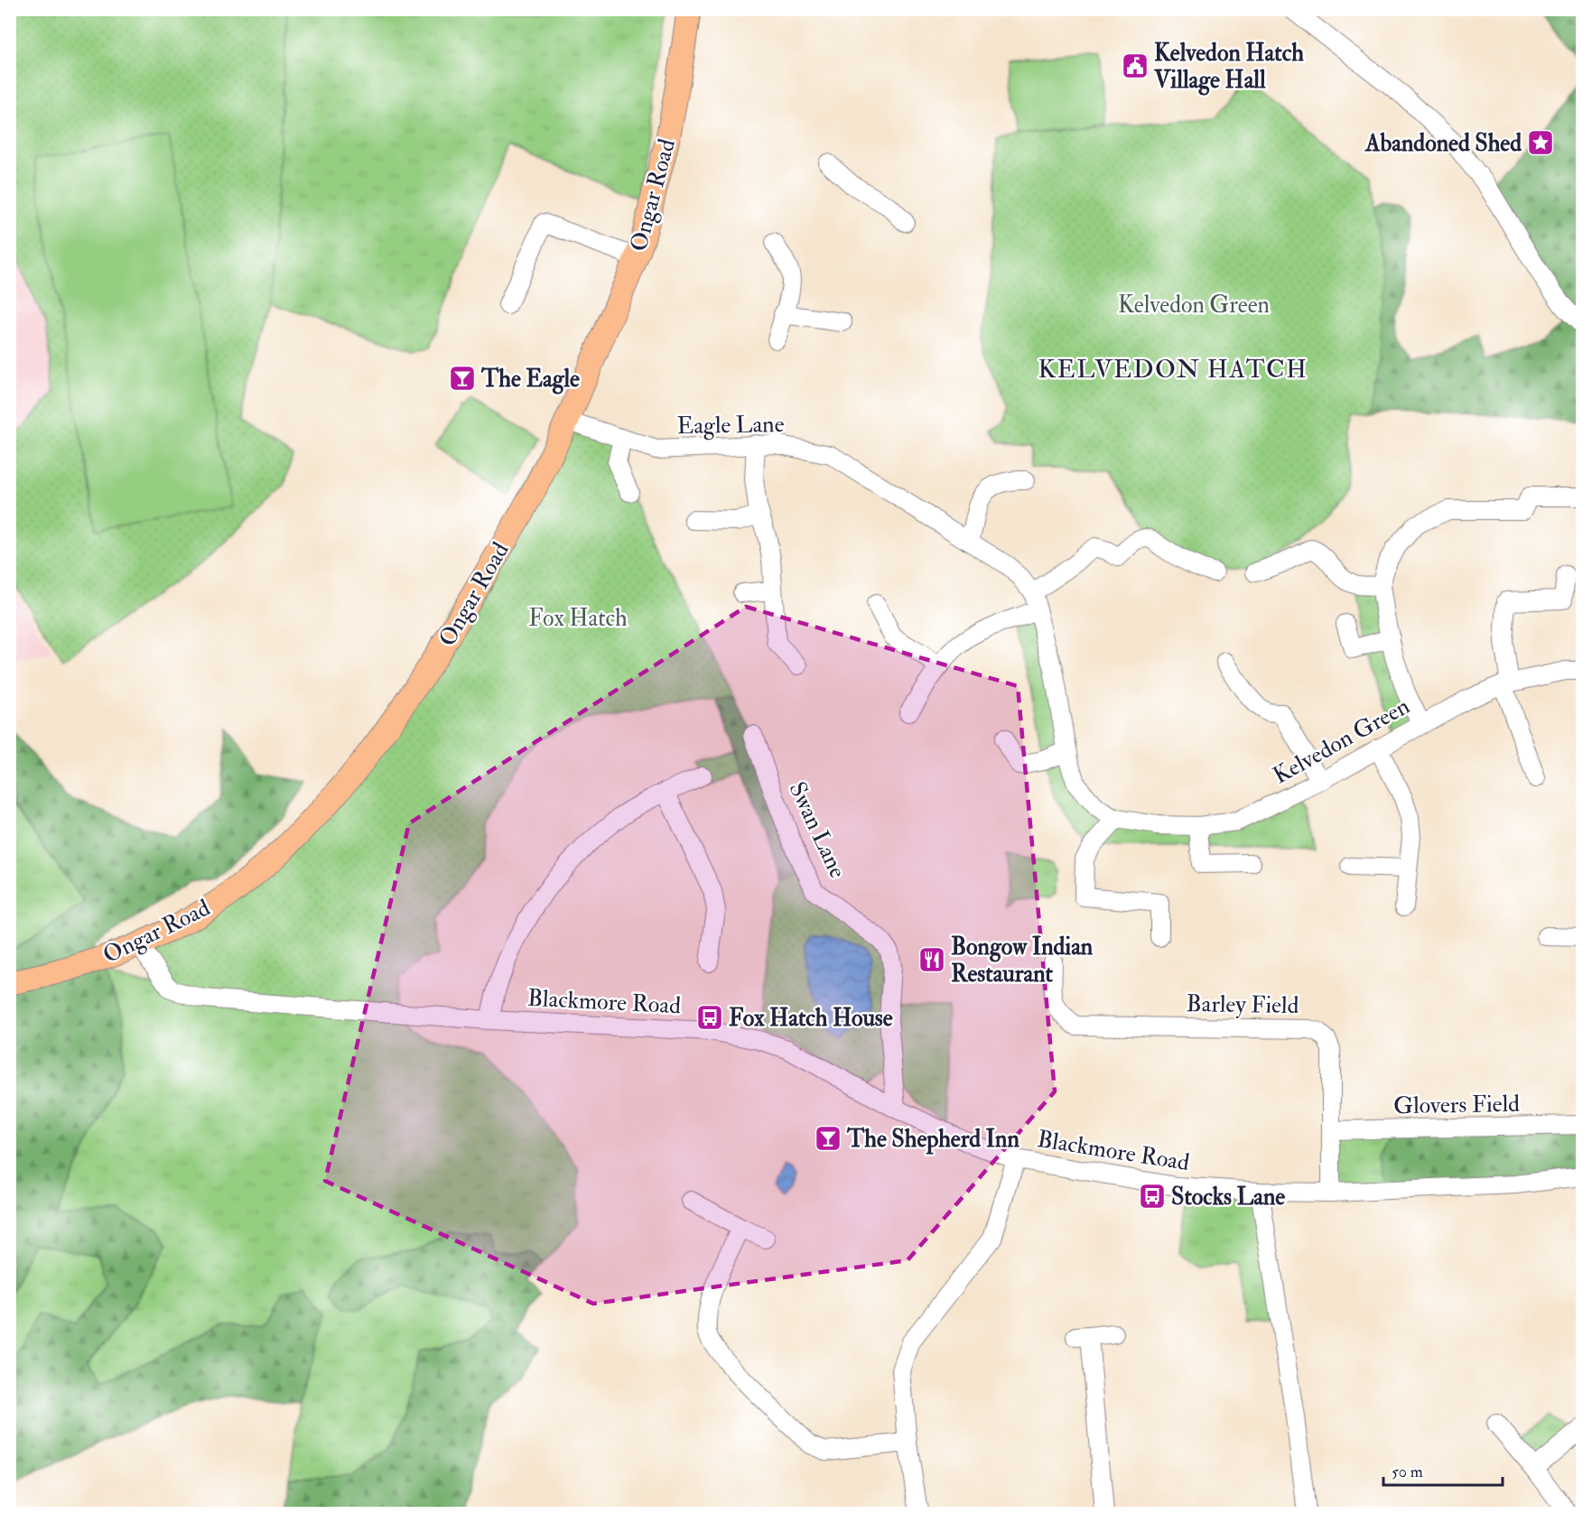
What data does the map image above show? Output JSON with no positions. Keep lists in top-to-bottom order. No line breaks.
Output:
{"streets":{"main road":["Ongar Road"],"street":["Eagle Lane","Kelvedon Green","Swan Lane","Blackmore Road","Barley Field","Glovers Field"]},"crossings":[["Ongar Road","Eagle Lane"],["Ongar Road","Blackmore Road"],["Eagle Lane","Kelvedon Green"],["Swan Lane","Blackmore Road"],["Blackmore Road","Barley Field"],["Barley Field","Glovers Field"]],"districts":["KELVEDON HATCH"],"parks":["Kelvedon Green","Fox Hatch"],"places":{"public building":["Kelvedon Hatch Village Hall"],"place":["Abandoned Shed"],"bar":["The Eagle","The Shepherd Inn"],"restaurant":["Bongow Indian Restaurant"],"bus stop":["Fox Hatch House","Stocks Lane"]},"scale_bar":"50 m"}
